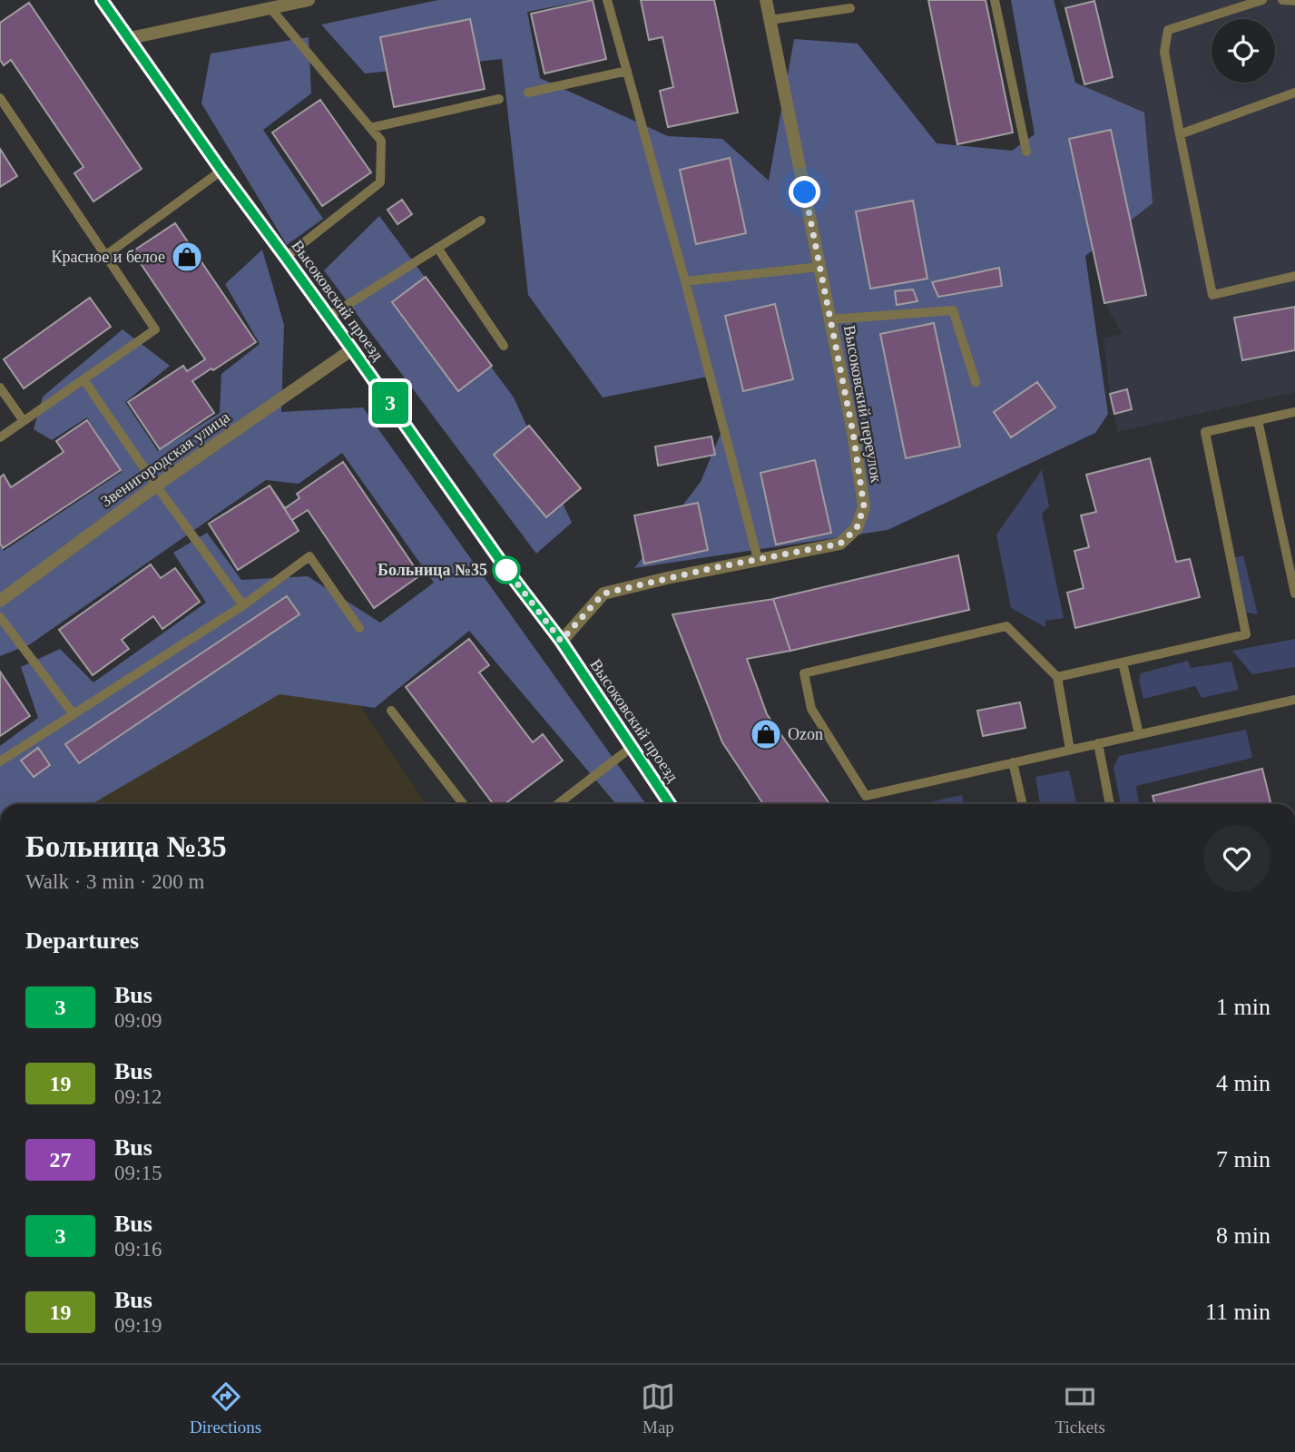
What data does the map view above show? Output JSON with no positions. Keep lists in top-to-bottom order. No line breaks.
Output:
{"streets":{"street":["Высоковский проезд","Высоковский переулок","Звенигородская улица"]},"crossings":[["Высоковский проезд","Высоковский переулок"],["Высоковский проезд","Звенигородская улица"]],"places":{"shop":["Красное и белое","Ozon"],"other":["Больница №35"]},"lines":["bus line 3"],"page":{"on_map":"3","heading":[["Больница №35","Walk · 3 min · 200 m"],"Departures"],"list":[{"mark":"3","name":"Bus","note":"09:09","value":"1 min"},{"mark":"19","name":"Bus","note":"09:12","value":"4 min"},{"mark":"27","name":"Bus","note":"09:15","value":"7 min"},{"mark":"3","name":"Bus","note":"09:16","value":"8 min"},{"mark":"19","name":"Bus","note":"09:19","value":"11 min"}],"tabs":["Directions","Map","Tickets"]}}
